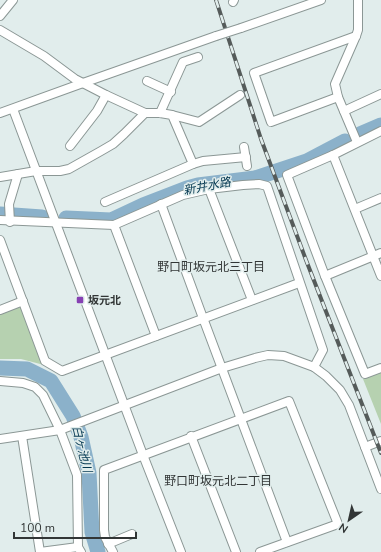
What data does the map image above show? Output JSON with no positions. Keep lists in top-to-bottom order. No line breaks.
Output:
{"districts":["野口町坂元北三丁目","野口町坂元北二丁目"],"water":["新井水路","白ヶ池川"],"places":{"transit":["坂元北"]},"scale_bar":"100 m","north":"bottom left"}
